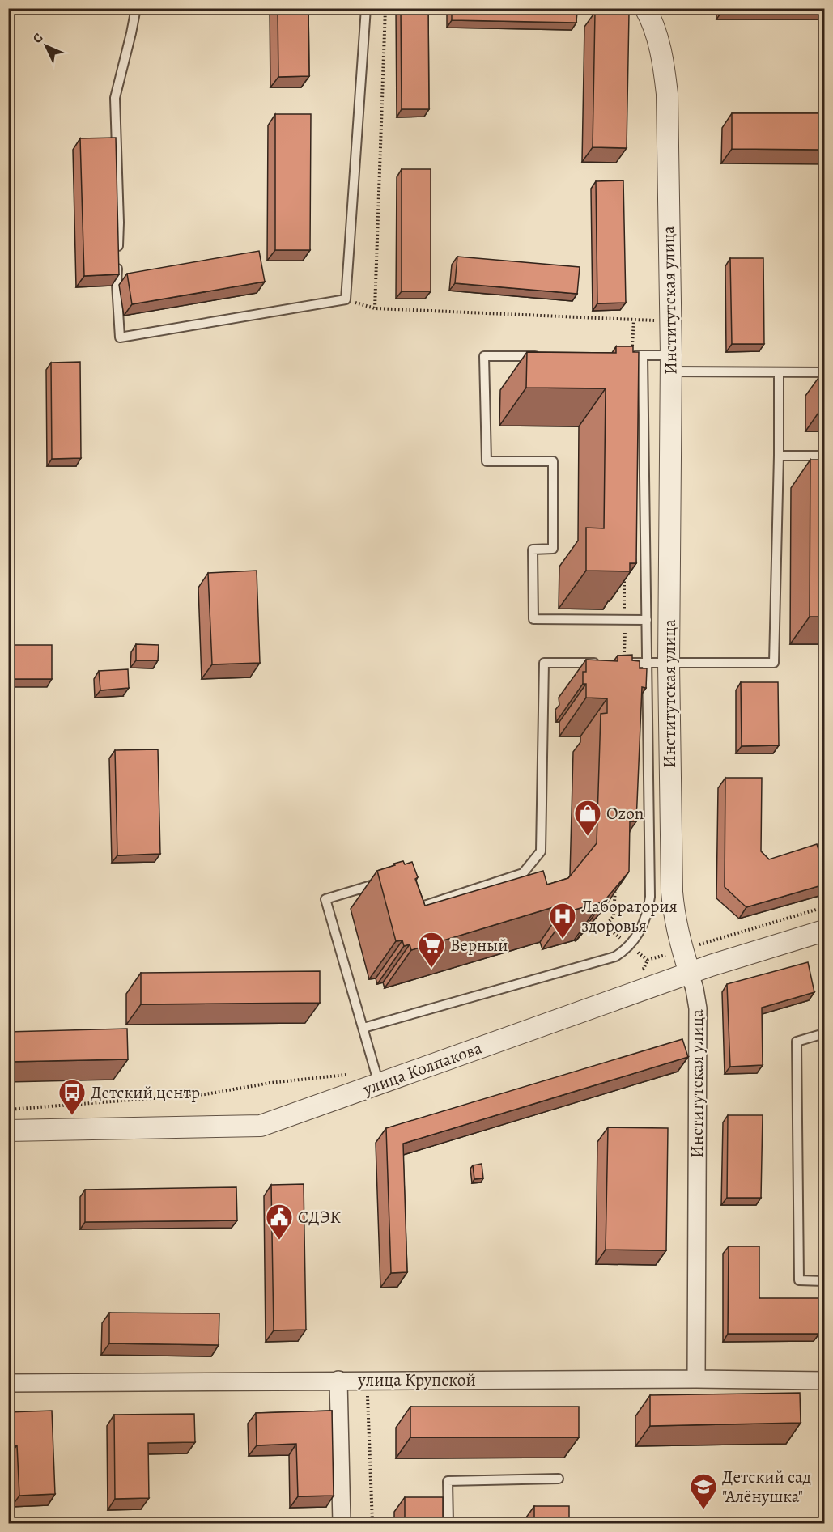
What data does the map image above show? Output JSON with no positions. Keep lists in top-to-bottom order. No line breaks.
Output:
{"streets":{"street":["Институтская улица","улица Колпакова","улица Крупской"]},"crossings":[["Институтская улица","улица Колпакова"],["Институтская улица","улица Крупской"]],"places":{"shop":["Ozon"],"hospital":["Лаборатория здоровья"],"supermarket":["Верный"],"bus stop":["Детский центр"],"public building":["СДЭК"],"school or university":["Детский сад \"Алёнушка\""]},"north":"top left"}
